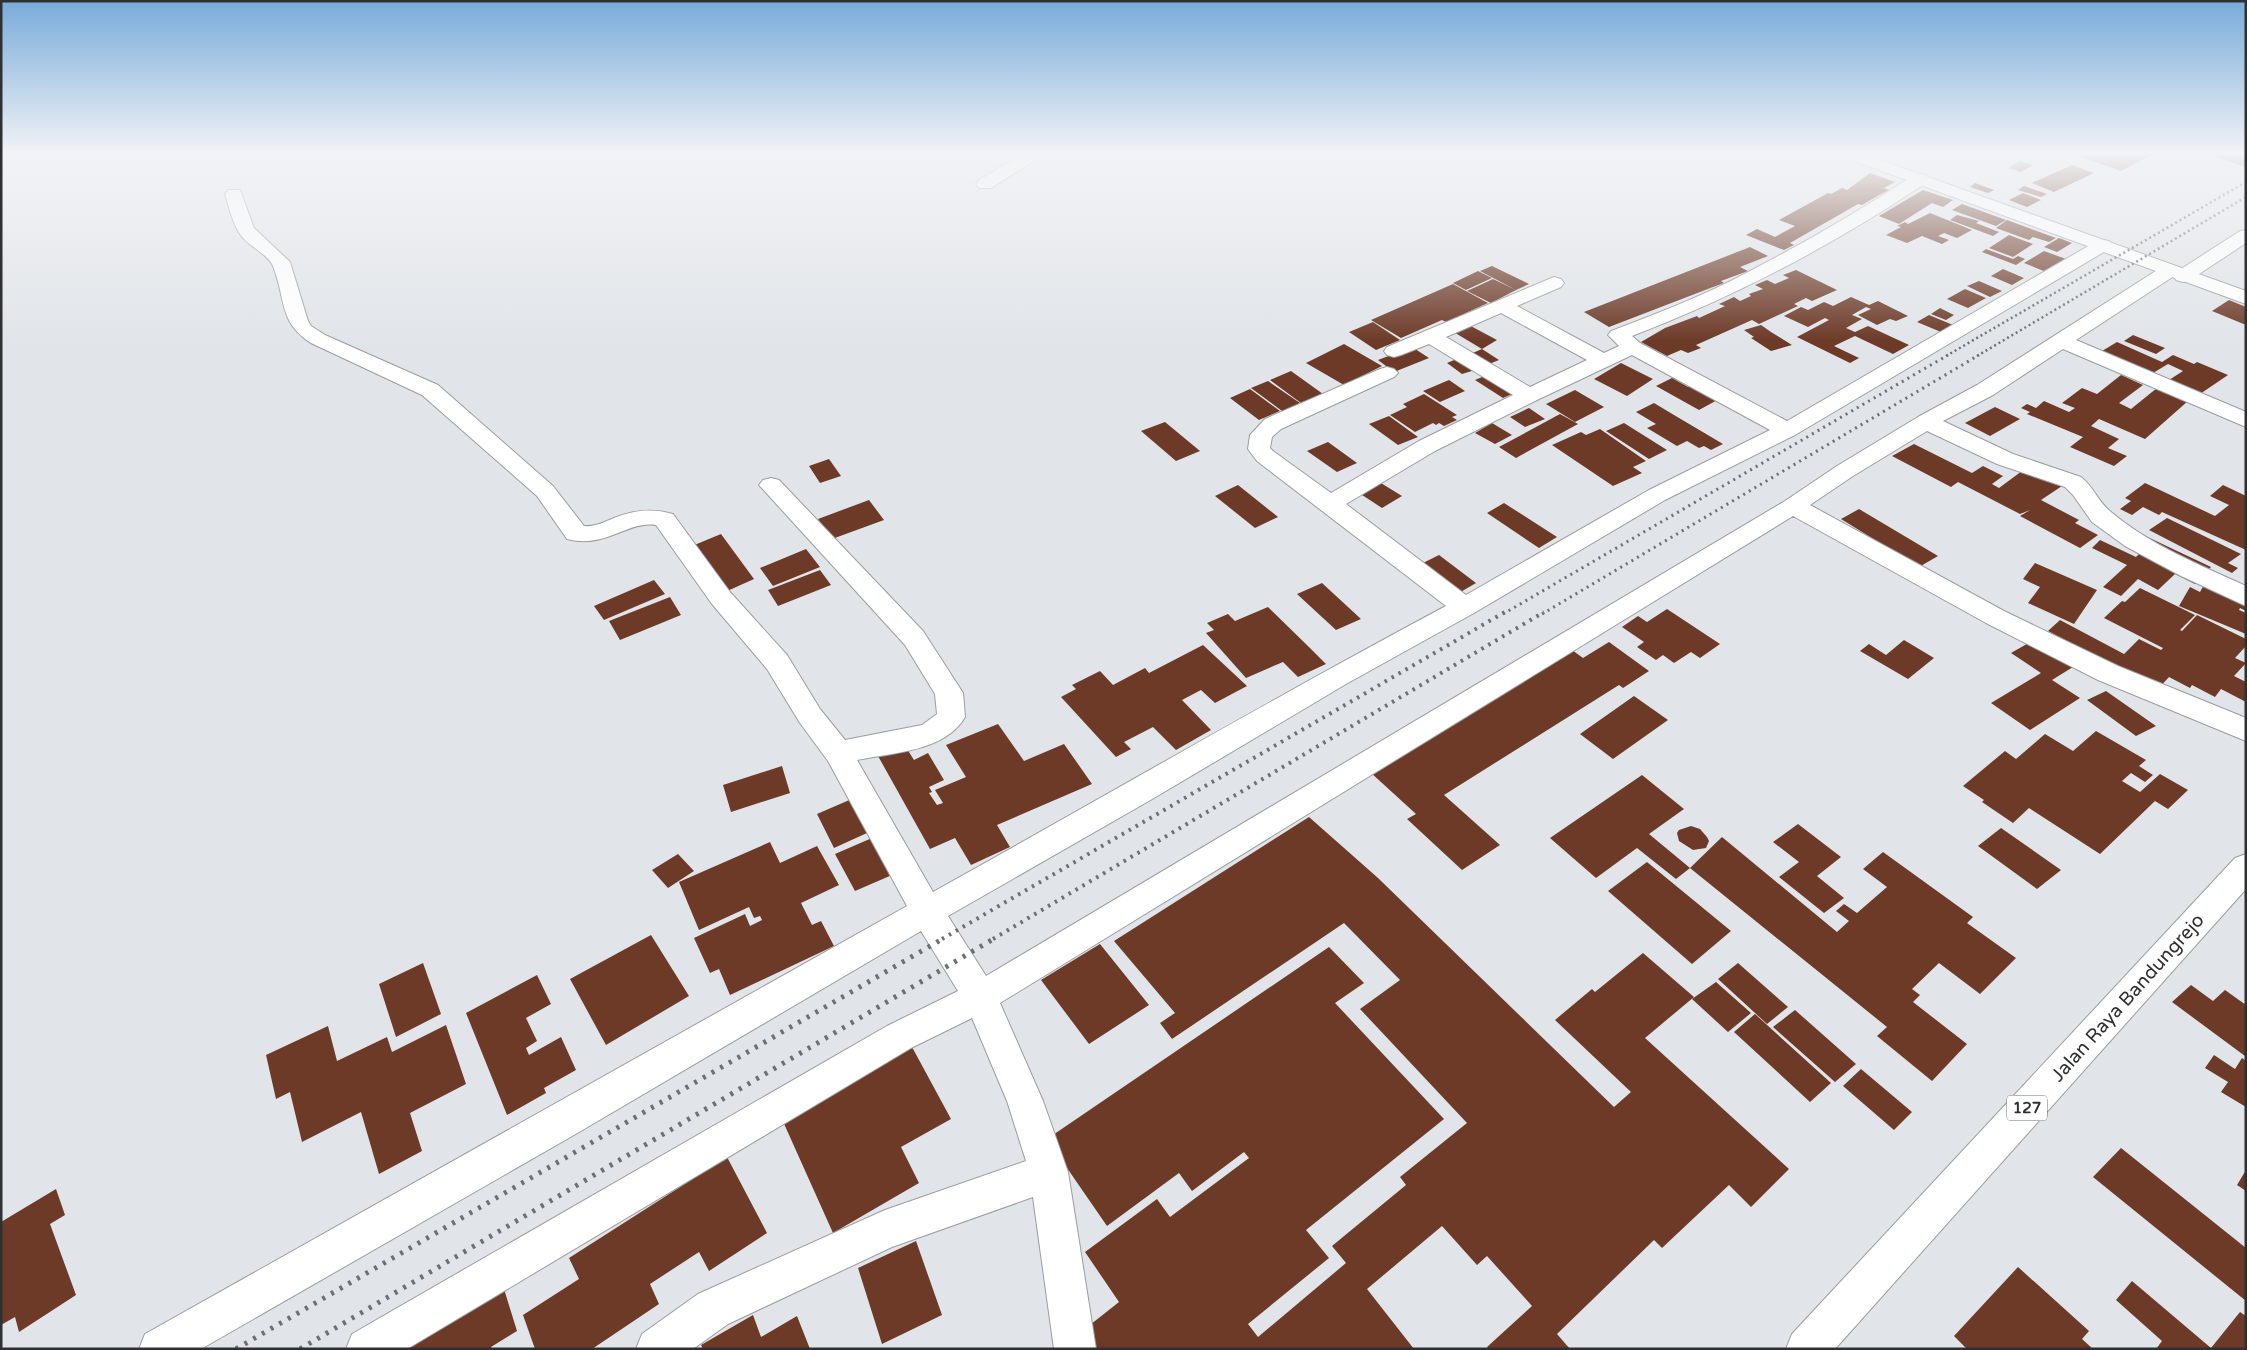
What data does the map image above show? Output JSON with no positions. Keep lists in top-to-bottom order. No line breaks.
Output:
{"streets":{"street":["Jalan Raya Bandungrejo","127"]}}
